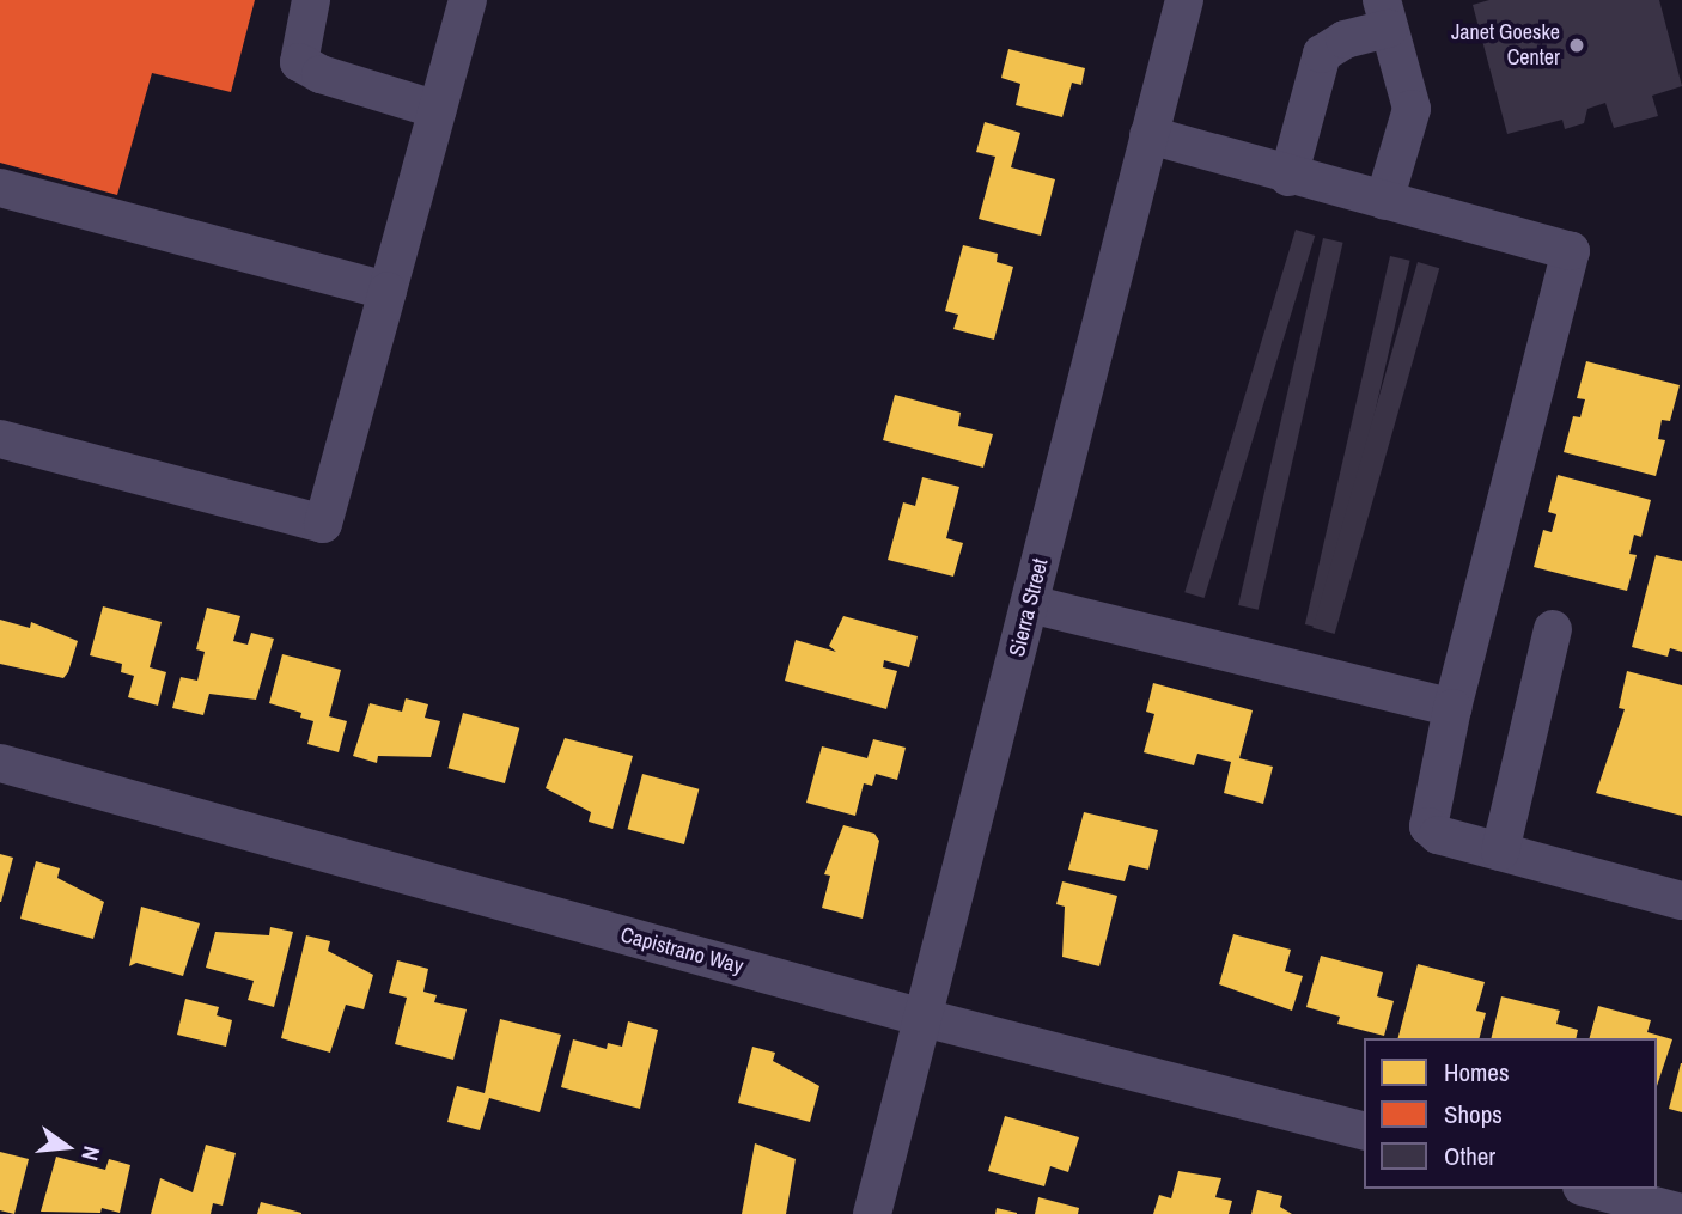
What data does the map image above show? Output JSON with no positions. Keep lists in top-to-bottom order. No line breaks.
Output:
{"streets":{"street":["Sierra Street","Capistrano Way"]},"crossings":[["Sierra Street","Capistrano Way"]],"places":["Janet Goeske Center"],"legend":["Homes","Shops","Other"],"north":"right"}
